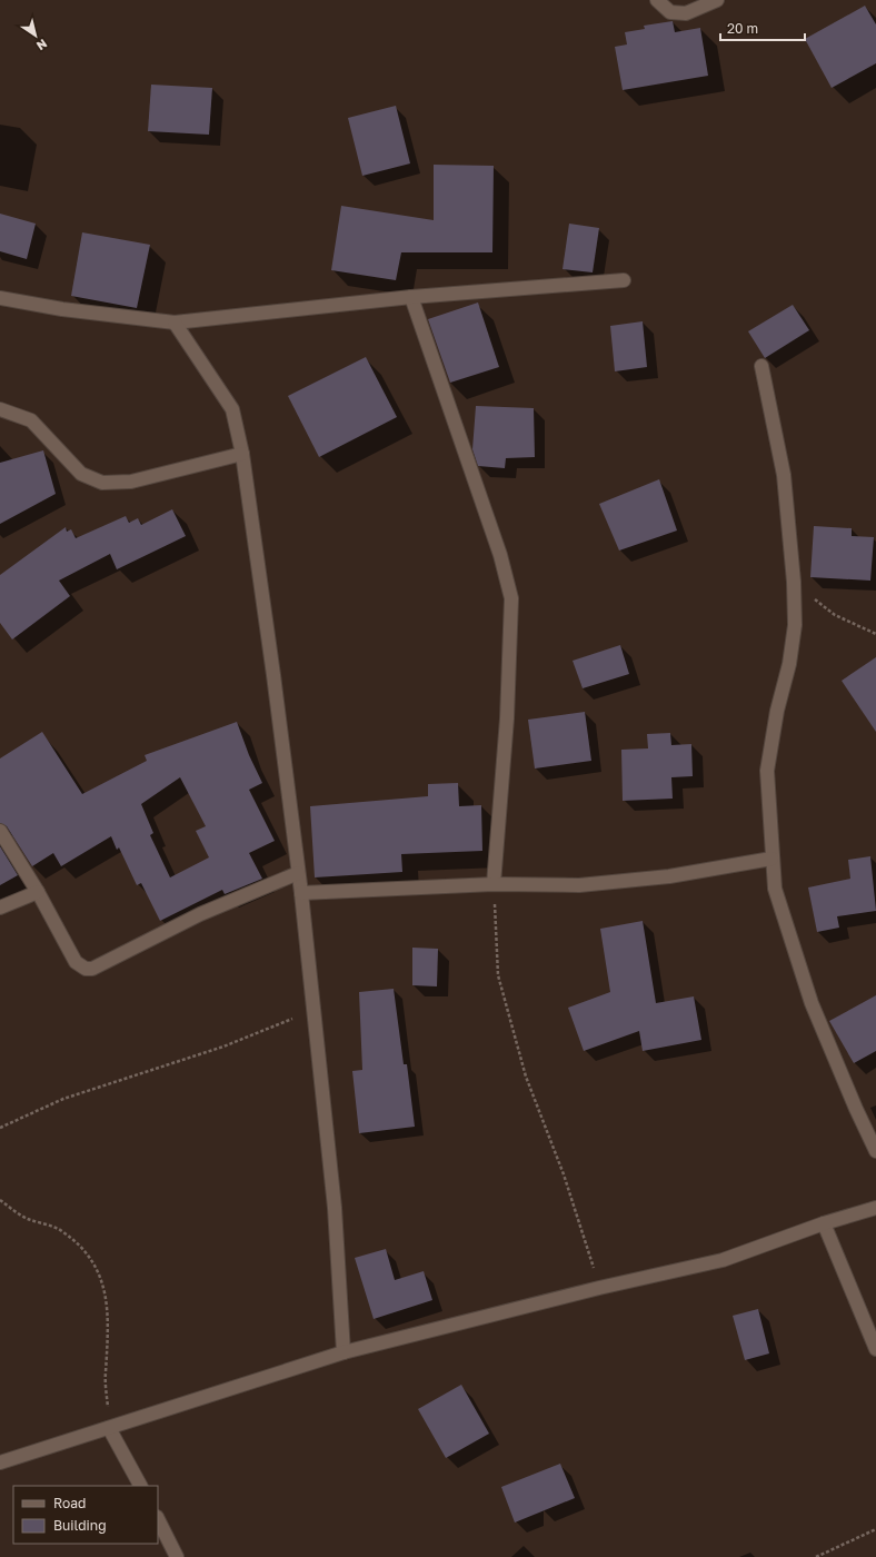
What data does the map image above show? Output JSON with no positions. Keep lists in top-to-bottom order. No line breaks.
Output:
{"legend":["Road","Building"],"scale_bar":"20 m","north":"bottom right"}
